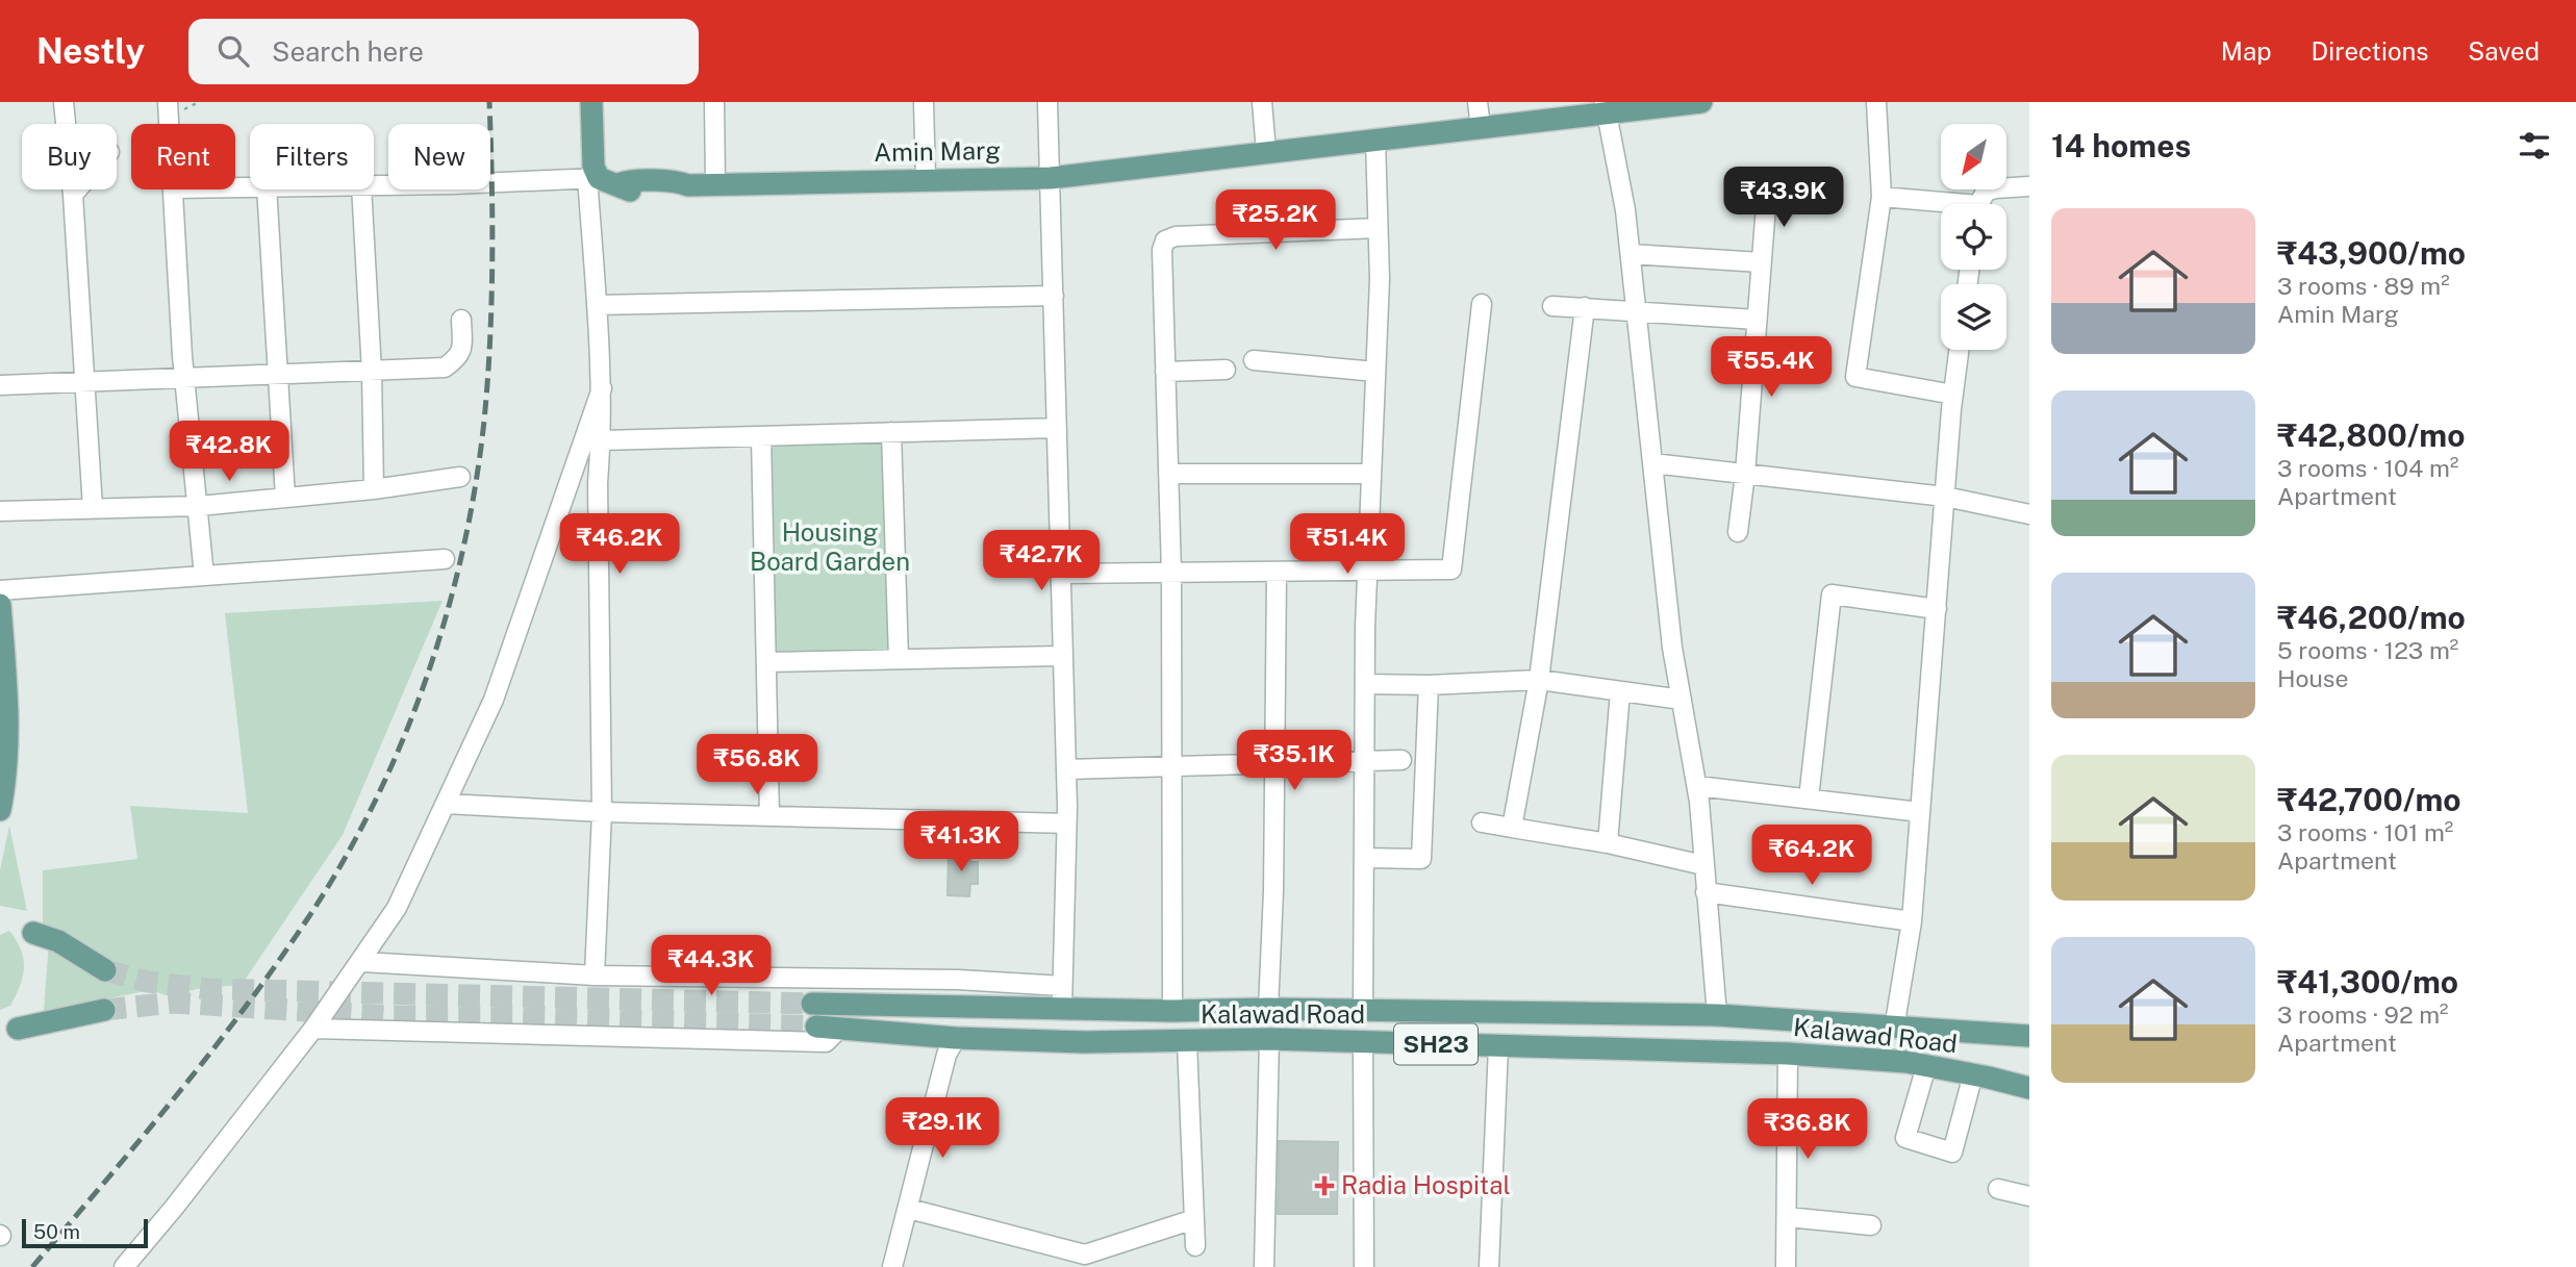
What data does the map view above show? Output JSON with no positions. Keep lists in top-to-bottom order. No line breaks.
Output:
{"streets":{"main road":["Amin Marg","Kalawad Road","SH23"]},"crossings":[["Kalawad Road","SH23"]],"parks":["Housing Board Garden"],"places":{"health":["Radia Hospital"]},"scale_bar":"50 m","north":"bottom left","page":{"header":"Nestly","search":"Search here","nav":["Map","Directions","Saved"],"heading":"14 homes","chip":["Buy","Rent","Filters","New"],"price":["₹43.9K","₹25.2K","₹55.4K","₹42.8K","₹46.2K","₹51.4K","₹42.7K","₹35.1K","₹56.8K","₹41.3K","₹64.2K","₹44.3K","₹29.1K","₹36.8K"],"list":[{"name":"₹43,900/mo","note":"3 rooms · 89 m² · Amin Marg"},{"name":"₹42,800/mo","note":"3 rooms · 104 m² · Apartment"},{"name":"₹46,200/mo","note":"5 rooms · 123 m² · House"},{"name":"₹42,700/mo","note":"3 rooms · 101 m² · Apartment"},{"name":"₹41,300/mo","note":"3 rooms · 92 m² · Apartment"}],"scale":"50 m"}}
